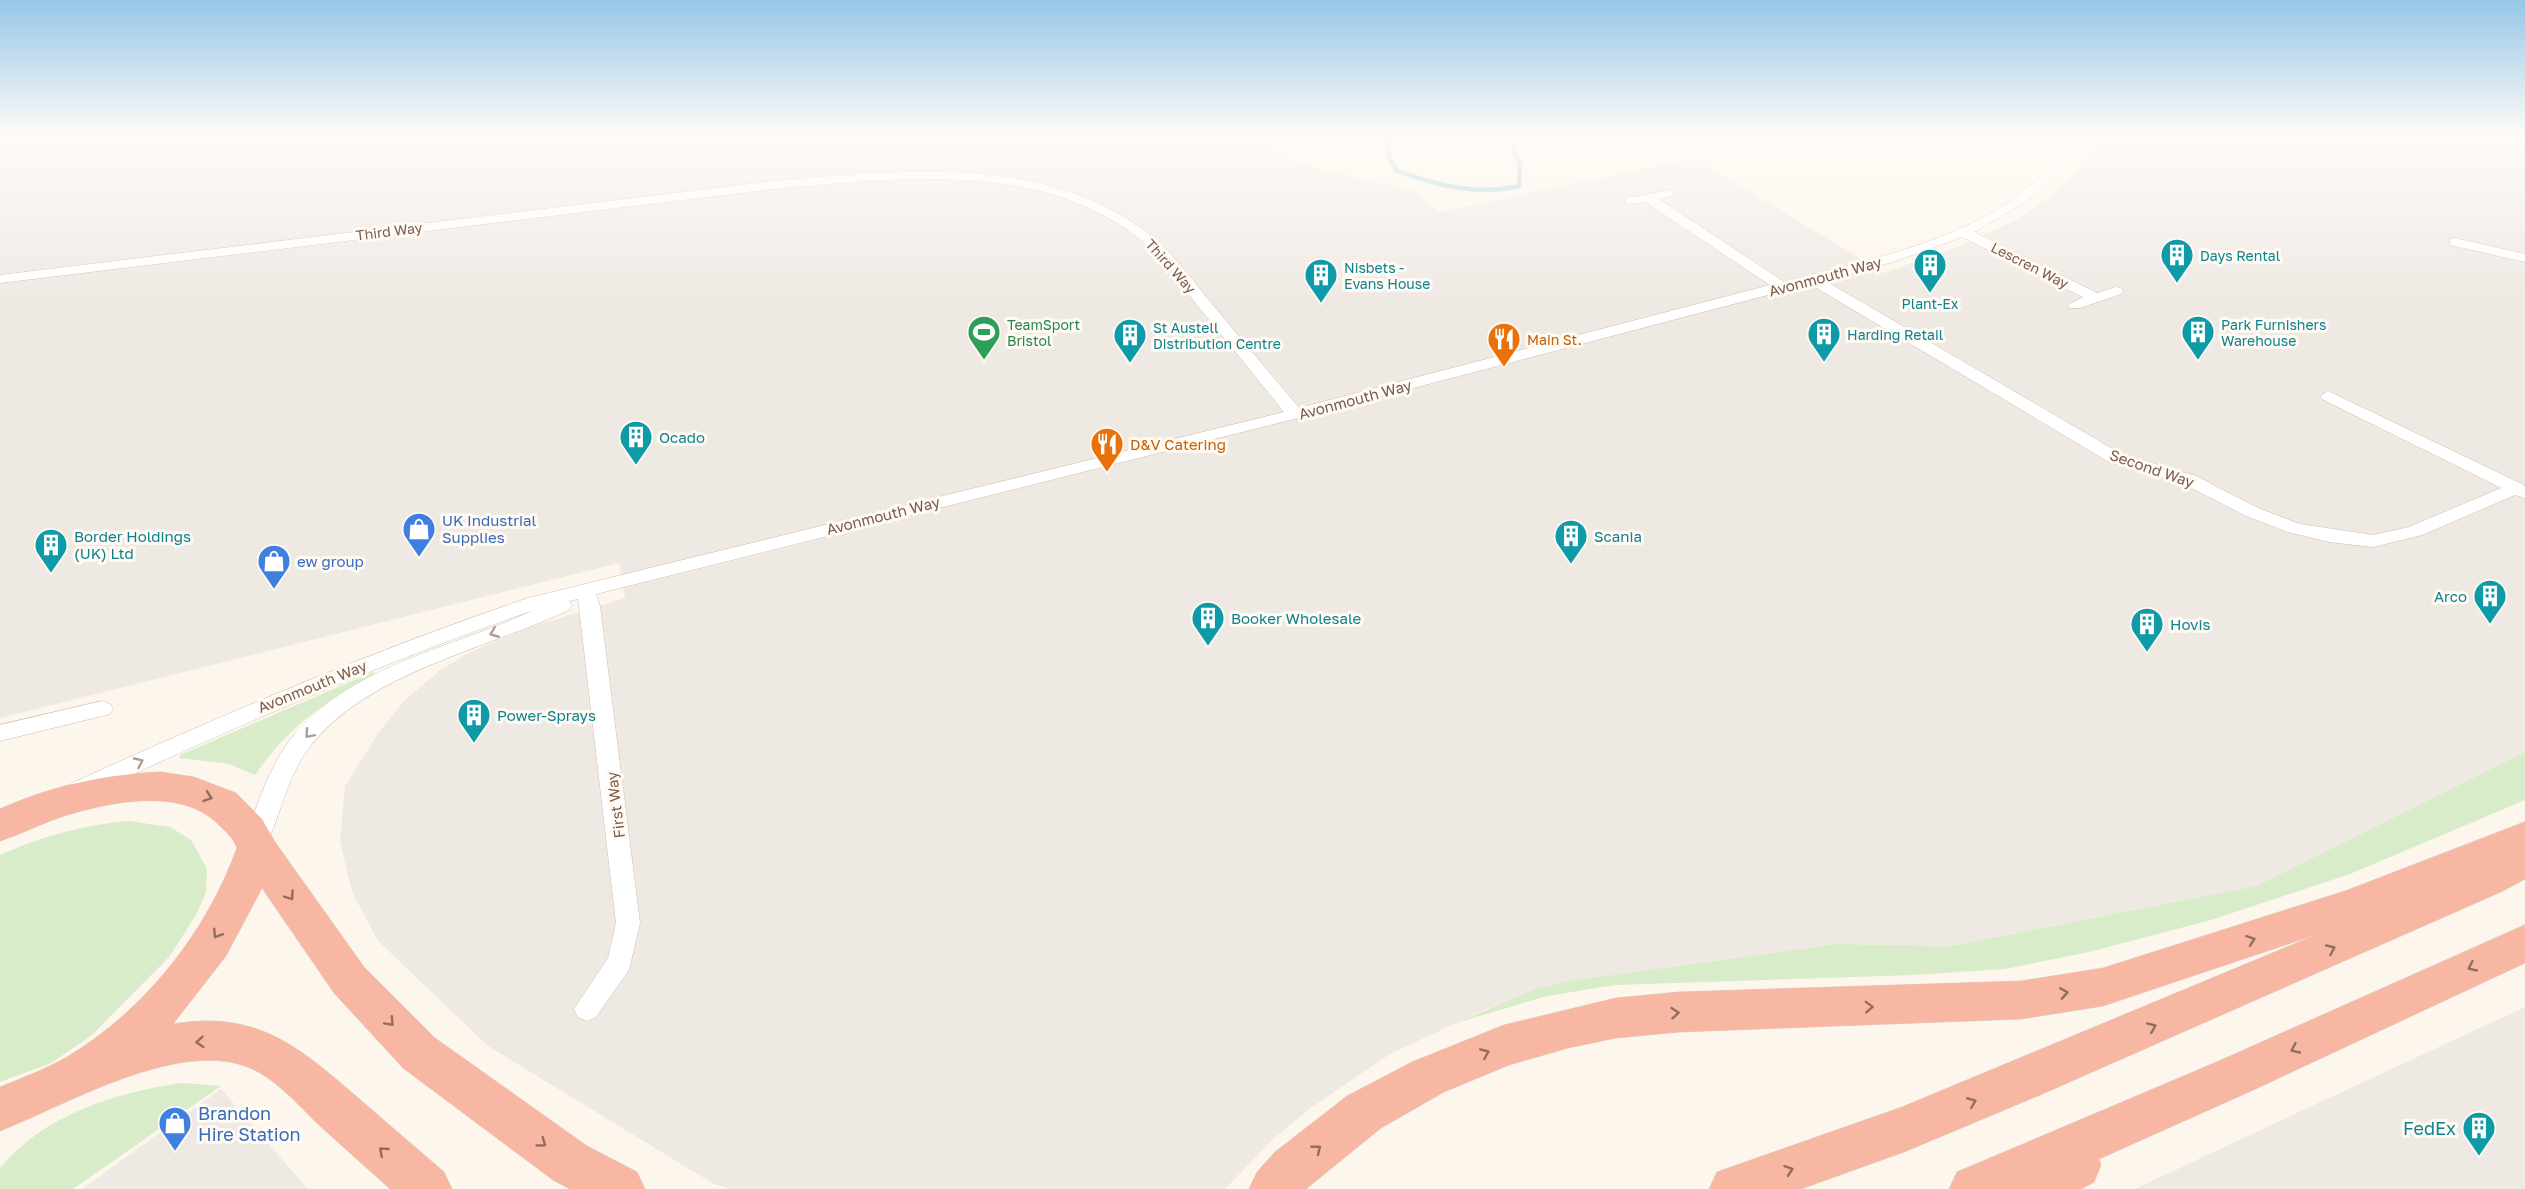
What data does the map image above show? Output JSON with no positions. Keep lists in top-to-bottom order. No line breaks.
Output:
{"streets":{"street":["Third Way","Lescren Way","Avonmouth Way","Second Way","First Way"]},"crossings":[["Third Way","Avonmouth Way"],["Lescren Way","Avonmouth Way"],["Avonmouth Way","Second Way"],["Avonmouth Way","First Way"]],"places":{"building":["Days Rental","Plant-Ex","Nisbets - Evans House","Park Furnishers Warehouse","Harding Retail","St Austell Distribution Centre","Ocado","Scania","Border Holdings (UK) Ltd","Arco","Booker Wholesale","Hovis","Power-Sprays","FedEx"],"sports":["TeamSport Bristol"],"restaurant":["Main St.","D&V Catering"],"shop":["UK Industrial Supplies","ew group","Brandon Hire Station"]}}
